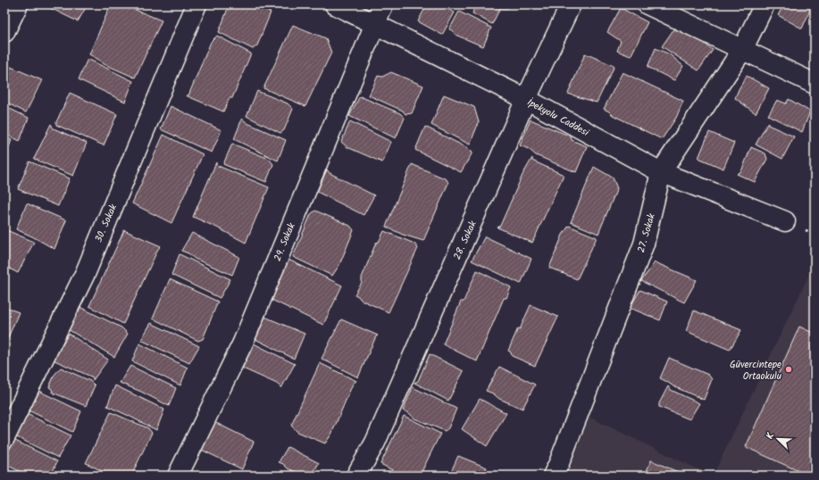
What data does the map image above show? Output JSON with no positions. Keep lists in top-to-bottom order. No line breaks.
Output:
{"streets":{"street":["İpekyolu Caddesi","30. Sokak","27. Sokak","28. Sokak","29. Sokak"]},"crossings":[["İpekyolu Caddesi","27. Sokak"],["İpekyolu Caddesi","28. Sokak"],["İpekyolu Caddesi","29. Sokak"]],"places":["Güvercintepe Ortaokulu"],"north":"top left"}
